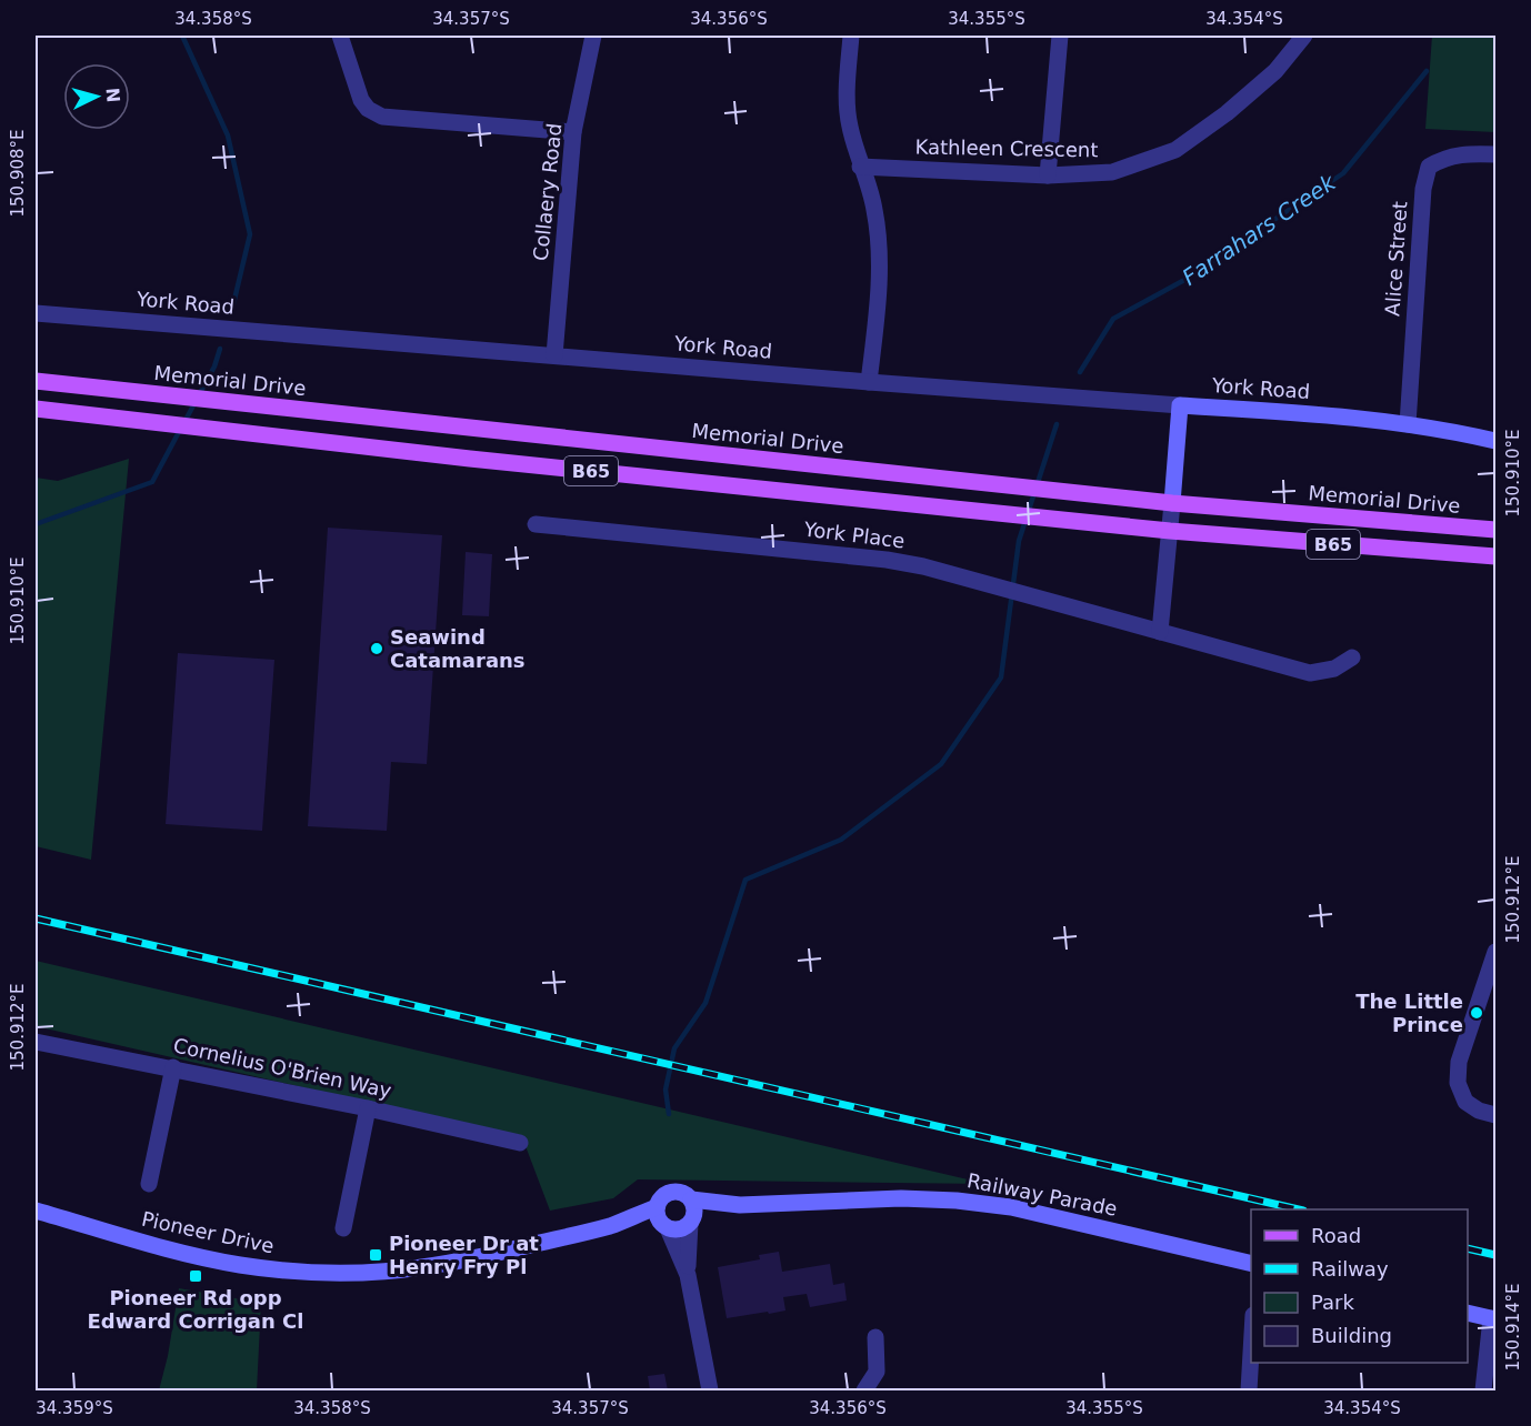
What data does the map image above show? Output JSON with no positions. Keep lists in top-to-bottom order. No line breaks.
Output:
{"streets":{"main road":["York Road","Memorial Drive","B65","Railway Parade","Pioneer Drive"],"street":["Kathleen Crescent","Collaery Road","Alice Street","York Place","Cornelius O'Brien Way"]},"crossings":[["Collaery Road","York Road"],["Alice Street","York Road"]],"water":["Farrahars Creek"],"places":{"other":["Seawind Catamarans","The Little Prince"],"transit":["Pioneer Dr at Henry Fry Pl","Pioneer Rd opp Edward Corrigan Cl"]},"legend":["Road","Railway","Park","Building"],"north":"right","coordinates":["34.358°S","34.357°S","34.356°S","34.355°S","34.354°S","150.908°E","150.910°E","150.912°E","150.914°E","34.359°S"]}
